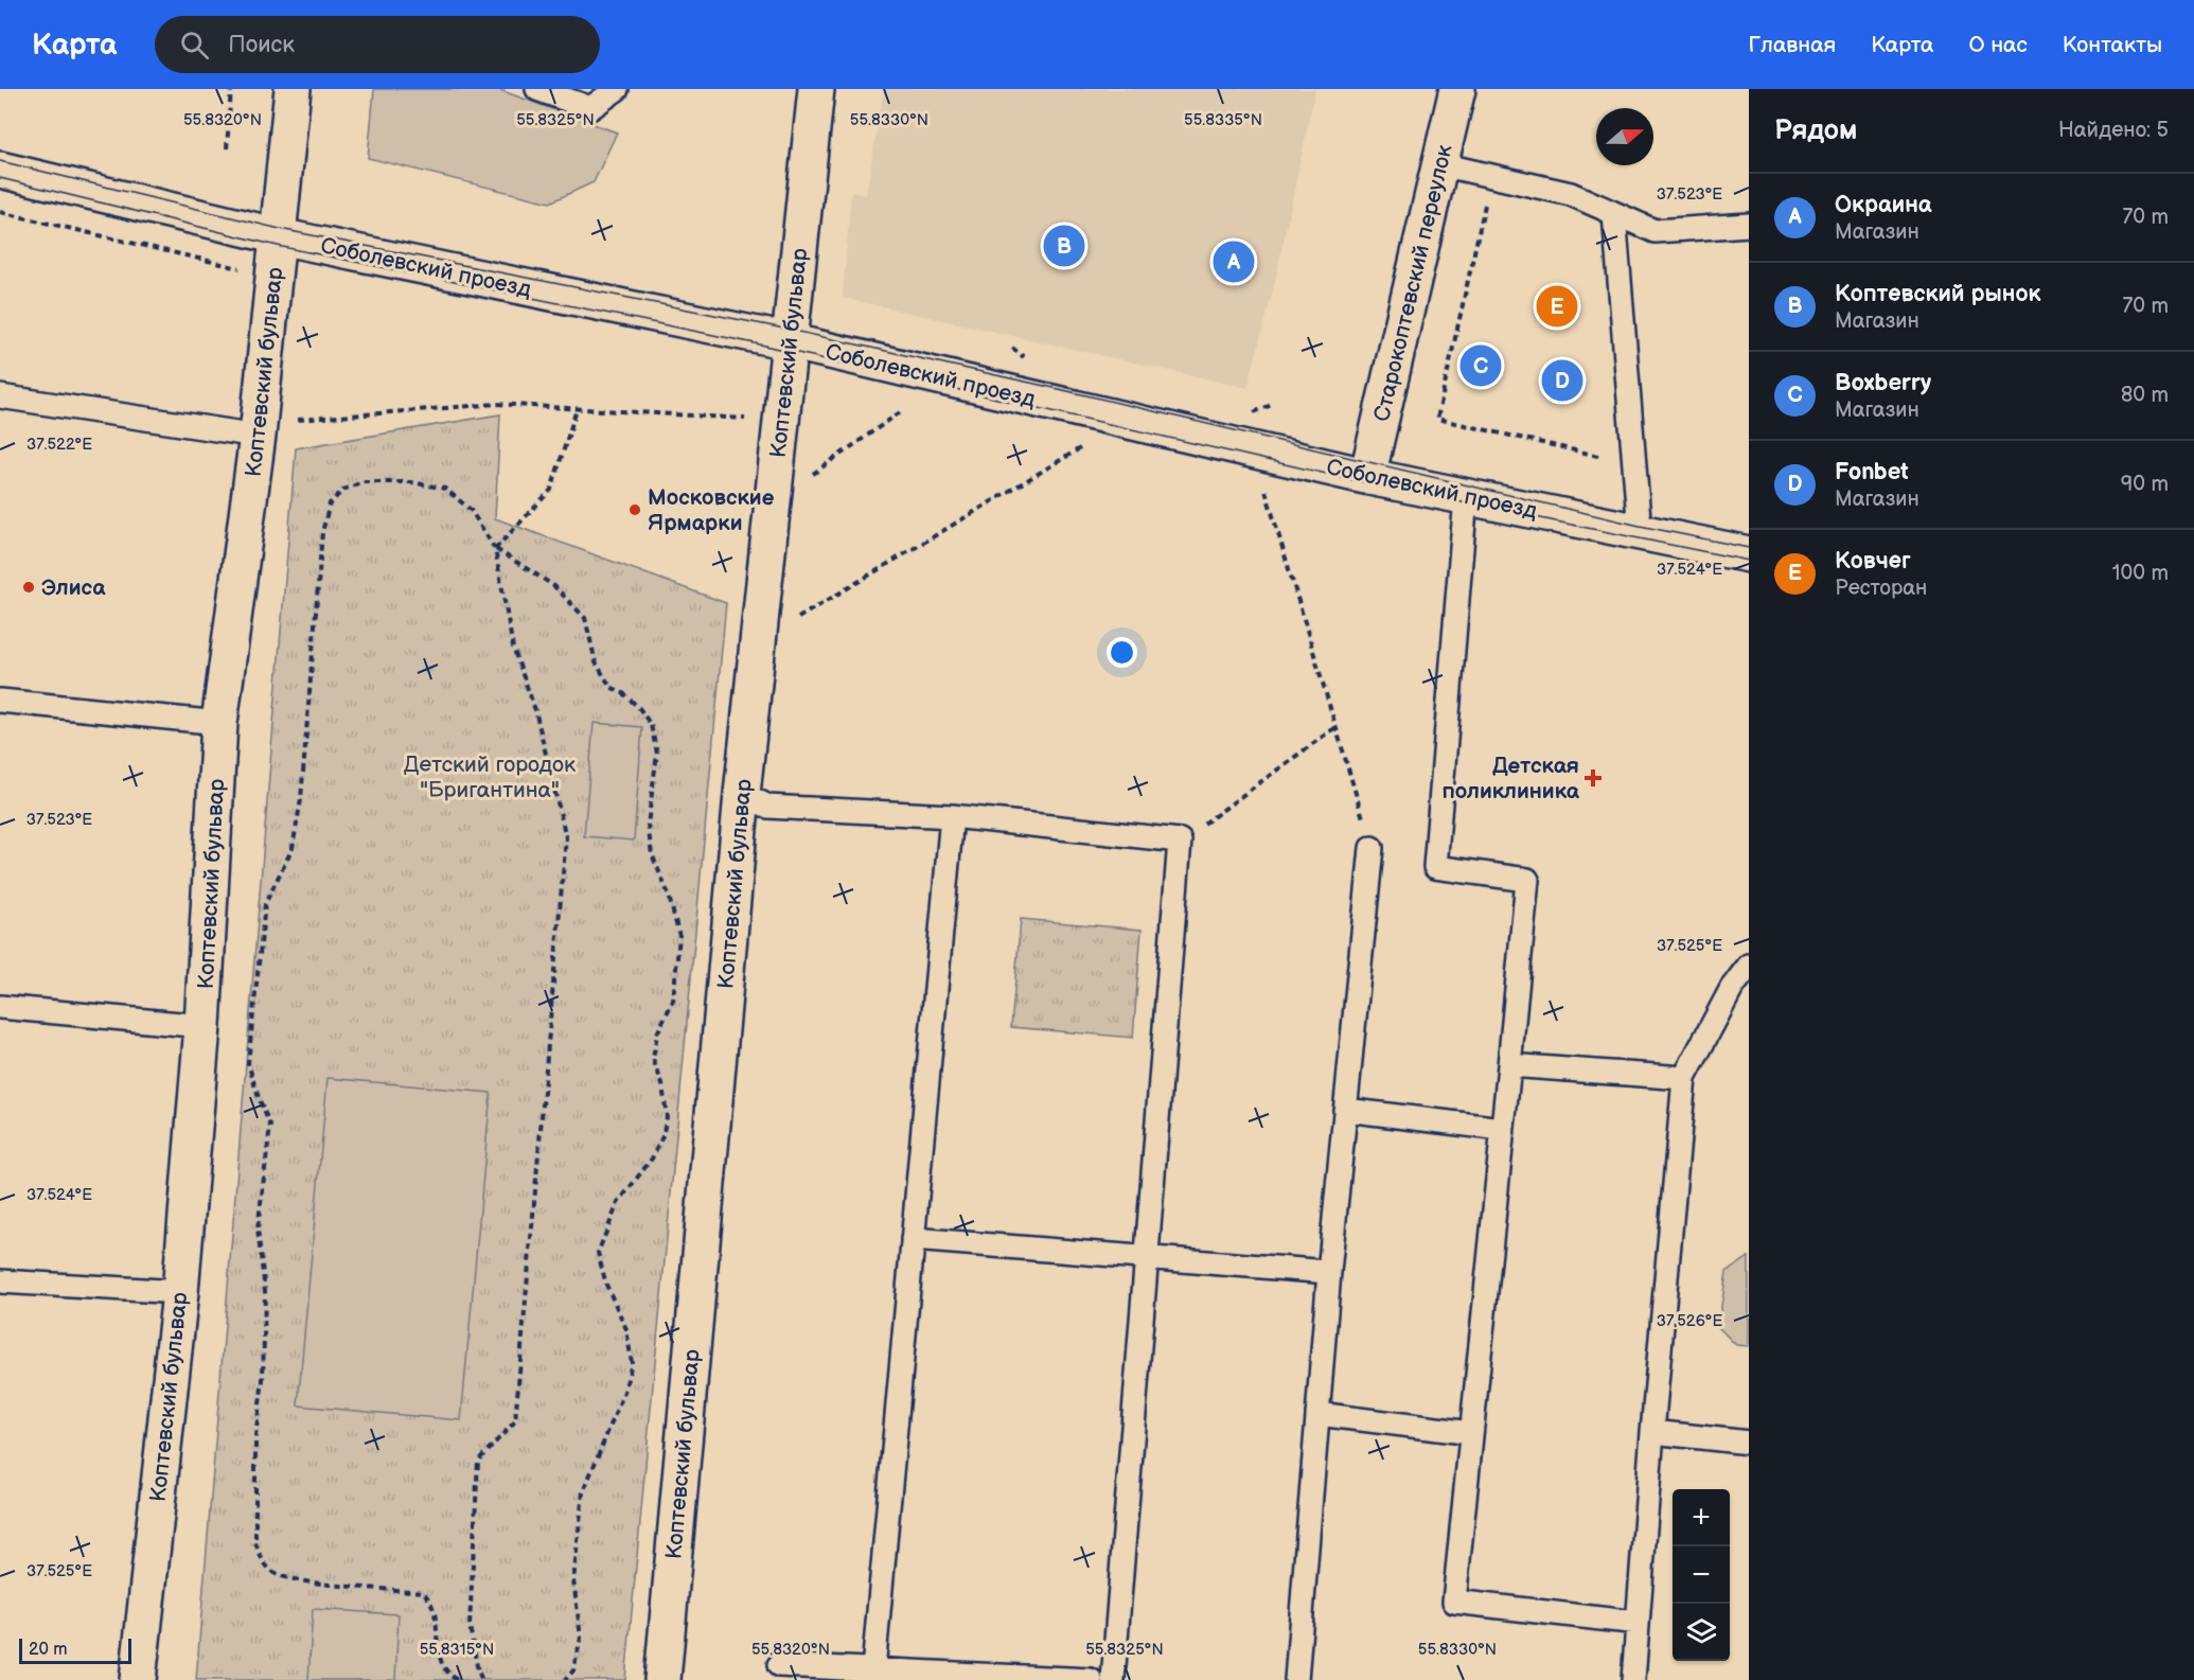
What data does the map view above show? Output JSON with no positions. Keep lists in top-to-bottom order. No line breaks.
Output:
{"streets":{"street":["Соболевский проезд","Старокоптевский переулок","Коптевский бульвар"]},"crossings":[["Соболевский проезд","Старокоптевский переулок"],["Соболевский проезд","Коптевский бульвар"]],"parks":["Детский городок \"Бригантина\""],"places":{"other":["Московские Ярмарки","Элиса"],"health":["Детская поликлиника"]},"scale_bar":"20 m","north":"right","page":{"header":"Карта","search":"Поиск","nav":["Главная","Карта","О нас","Контакты"],"heading":["Рядом","Найдено: 5"],"list":[{"mark":"A","name":"Окраина","note":"Магазин","value":"70 m"},{"mark":"B","name":"Коптевский рынок","note":"Магазин","value":"70 m"},{"mark":"C","name":"Boxberry","note":"Магазин","value":"80 m"},{"mark":"D","name":"Fonbet","note":"Магазин","value":"90 m"},{"mark":"E","name":"Ковчег","note":"Ресторан","value":"100 m"}],"pins":["B","A","E","C","D"],"map_buttons":["+","−"],"scale":"20 m"},"coordinates":["55.8335°N","55.8320°N","55.8325°N","55.8330°N","37.523°E","37.522°E","37.524°E","37.525°E","37.526°E","55.8315°N"]}
